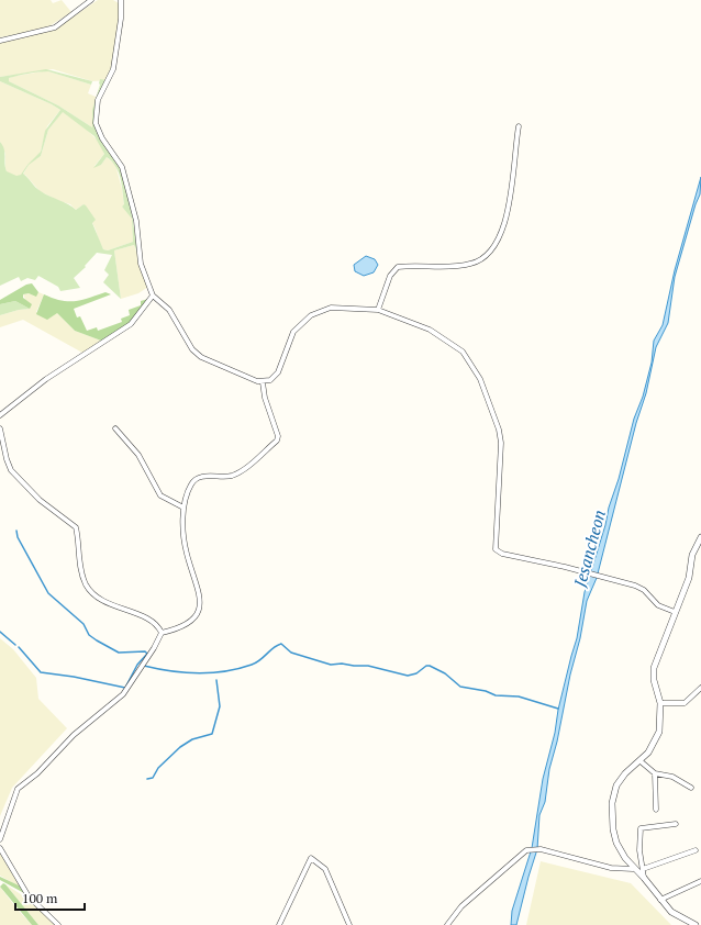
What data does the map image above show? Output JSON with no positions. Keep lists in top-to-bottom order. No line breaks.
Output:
{"water":["Jesancheon"],"scale_bar":"100 m"}
